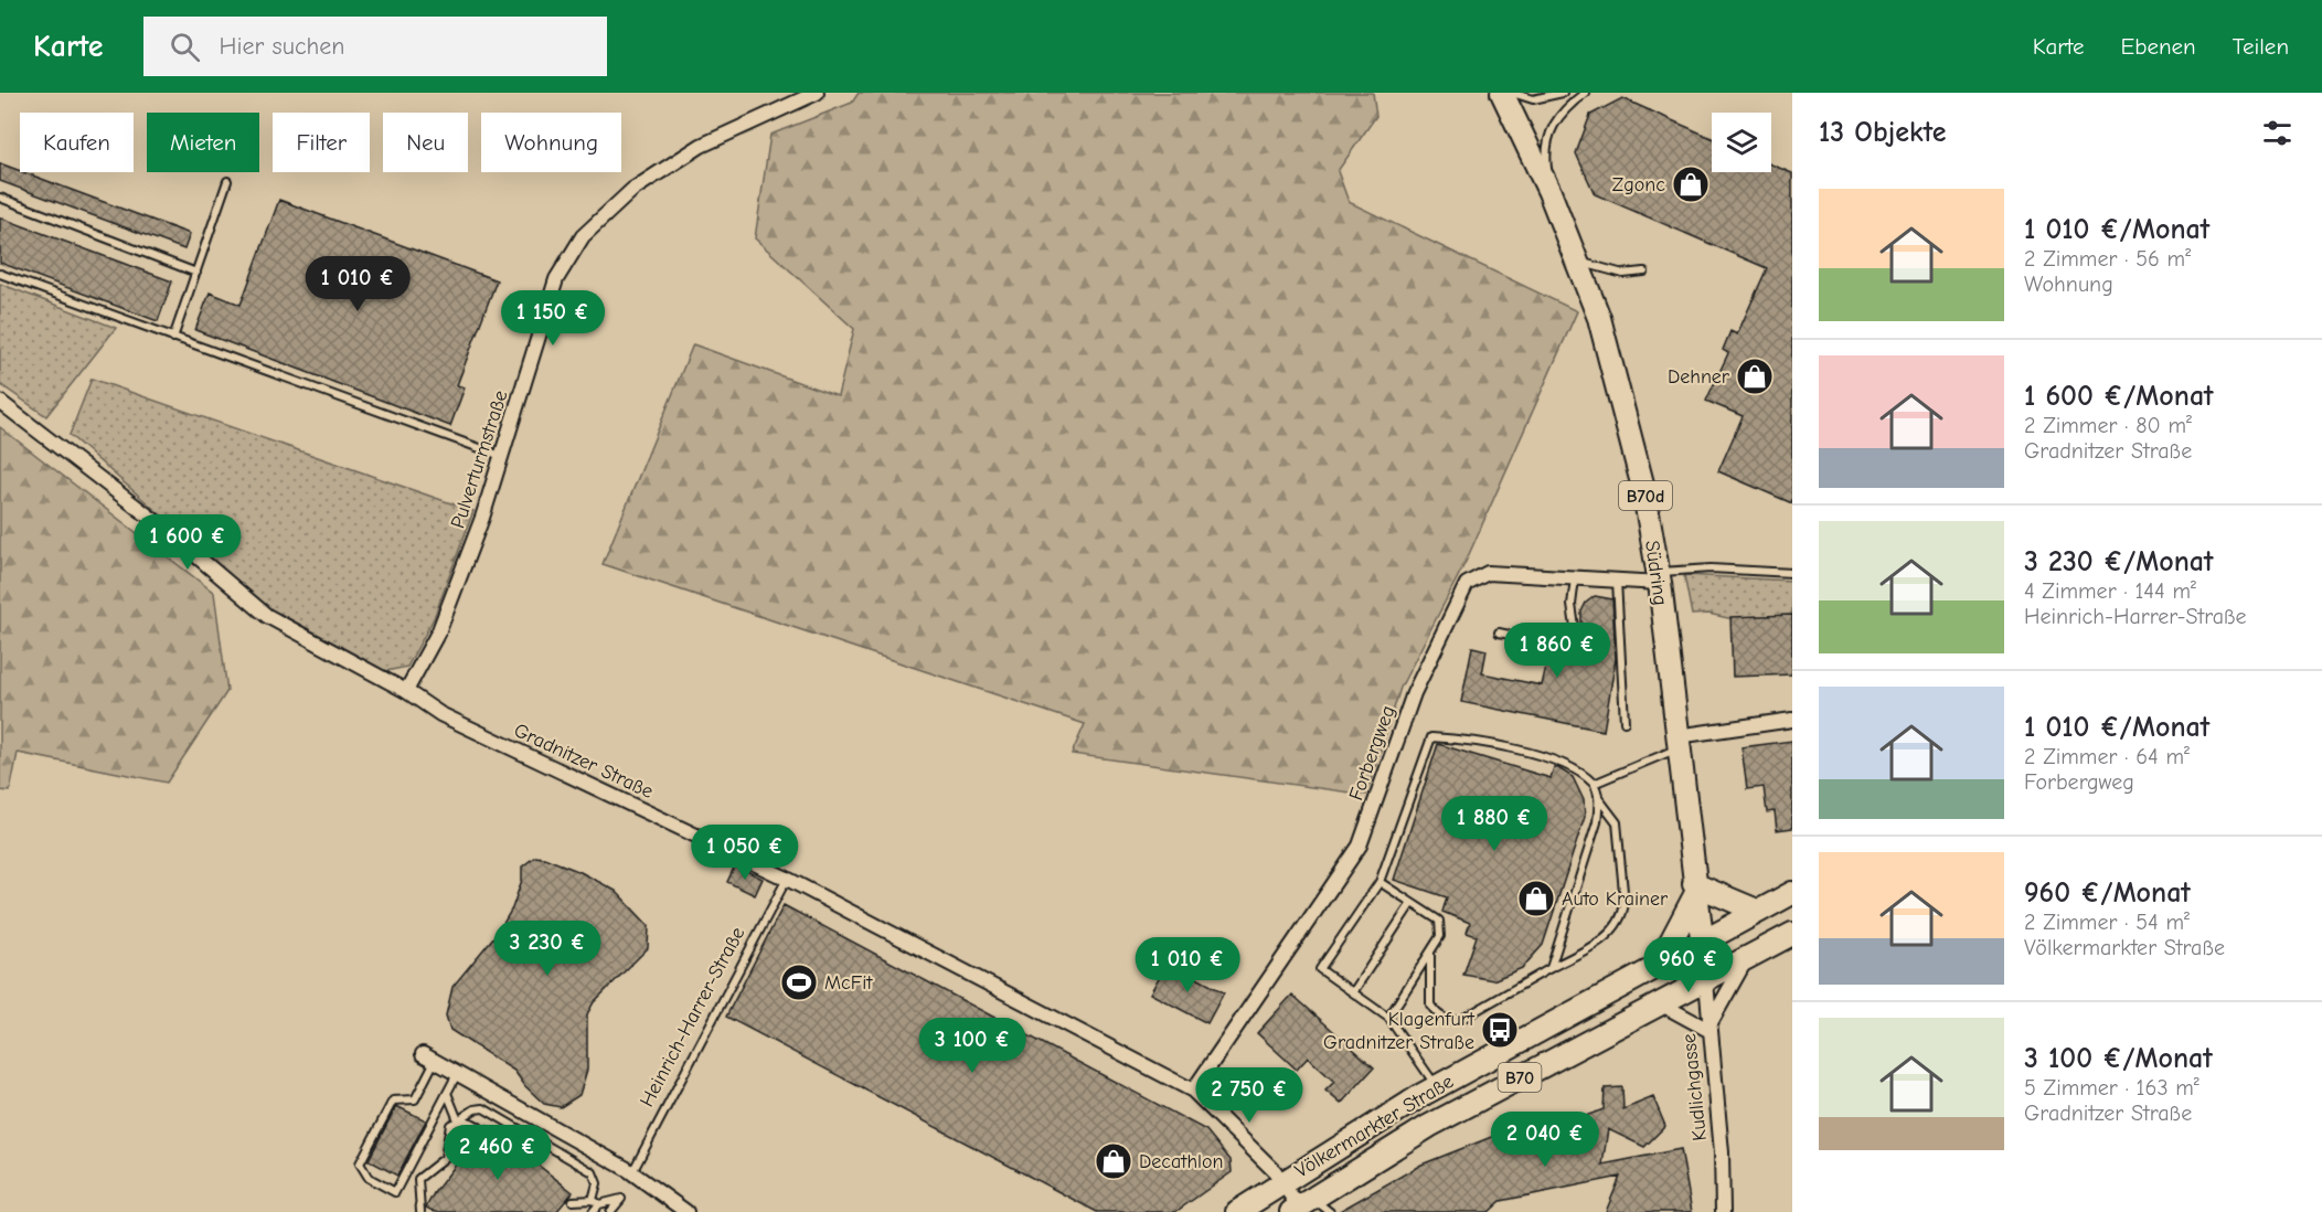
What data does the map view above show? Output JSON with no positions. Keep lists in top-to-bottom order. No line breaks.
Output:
{"streets":{"main road":["B70d","Südring","B70","Völkermarkter Straße"],"street":["Pulverturmstraße","Forbergweg","Gradnitzer Straße","Kudlichgasse"],"lane":["Heinrich-Harrer-Straße"]},"crossings":[["Pulverturmstraße","Gradnitzer Straße"],["Südring","Forbergweg"],["Südring","Kudlichgasse"],["Forbergweg","Gradnitzer Straße"],["Gradnitzer Straße","Heinrich-Harrer-Straße"],["Gradnitzer Straße","Völkermarkter Straße"]],"places":{"shop":["Zgonc","Dehner","Auto Krainer","Decathlon"],"sports":["McFit"],"bus stop":["Klagenfurt Gradnitzer Straße"]},"page":{"header":"Karte","search":"Hier suchen","nav":["Karte","Ebenen","Teilen"],"heading":"13 Objekte","chip":["Kaufen","Mieten","Filter","Neu","Wohnung"],"list":[{"name":"1 010 €/Monat","note":"2 Zimmer · 56 m² · Wohnung"},{"name":"1 600 €/Monat","note":"2 Zimmer · 80 m² · Gradnitzer Straße"},{"name":"3 230 €/Monat","note":"4 Zimmer · 144 m² · Heinrich-Harrer-Straße"},{"name":"1 010 €/Monat","note":"2 Zimmer · 64 m² · Forbergweg"},{"name":"960 €/Monat","note":"2 Zimmer · 54 m² · Völkermarkter Straße"},{"name":"3 100 €/Monat","note":"5 Zimmer · 163 m² · Gradnitzer Straße"}],"price":["1 010 €","1 150 €","1 600 €","1 860 €","1 880 €","1 050 €","3 230 €","1 010 €","960 €","3 100 €","2 750 €","2 040 €","2 460 €"]}}
